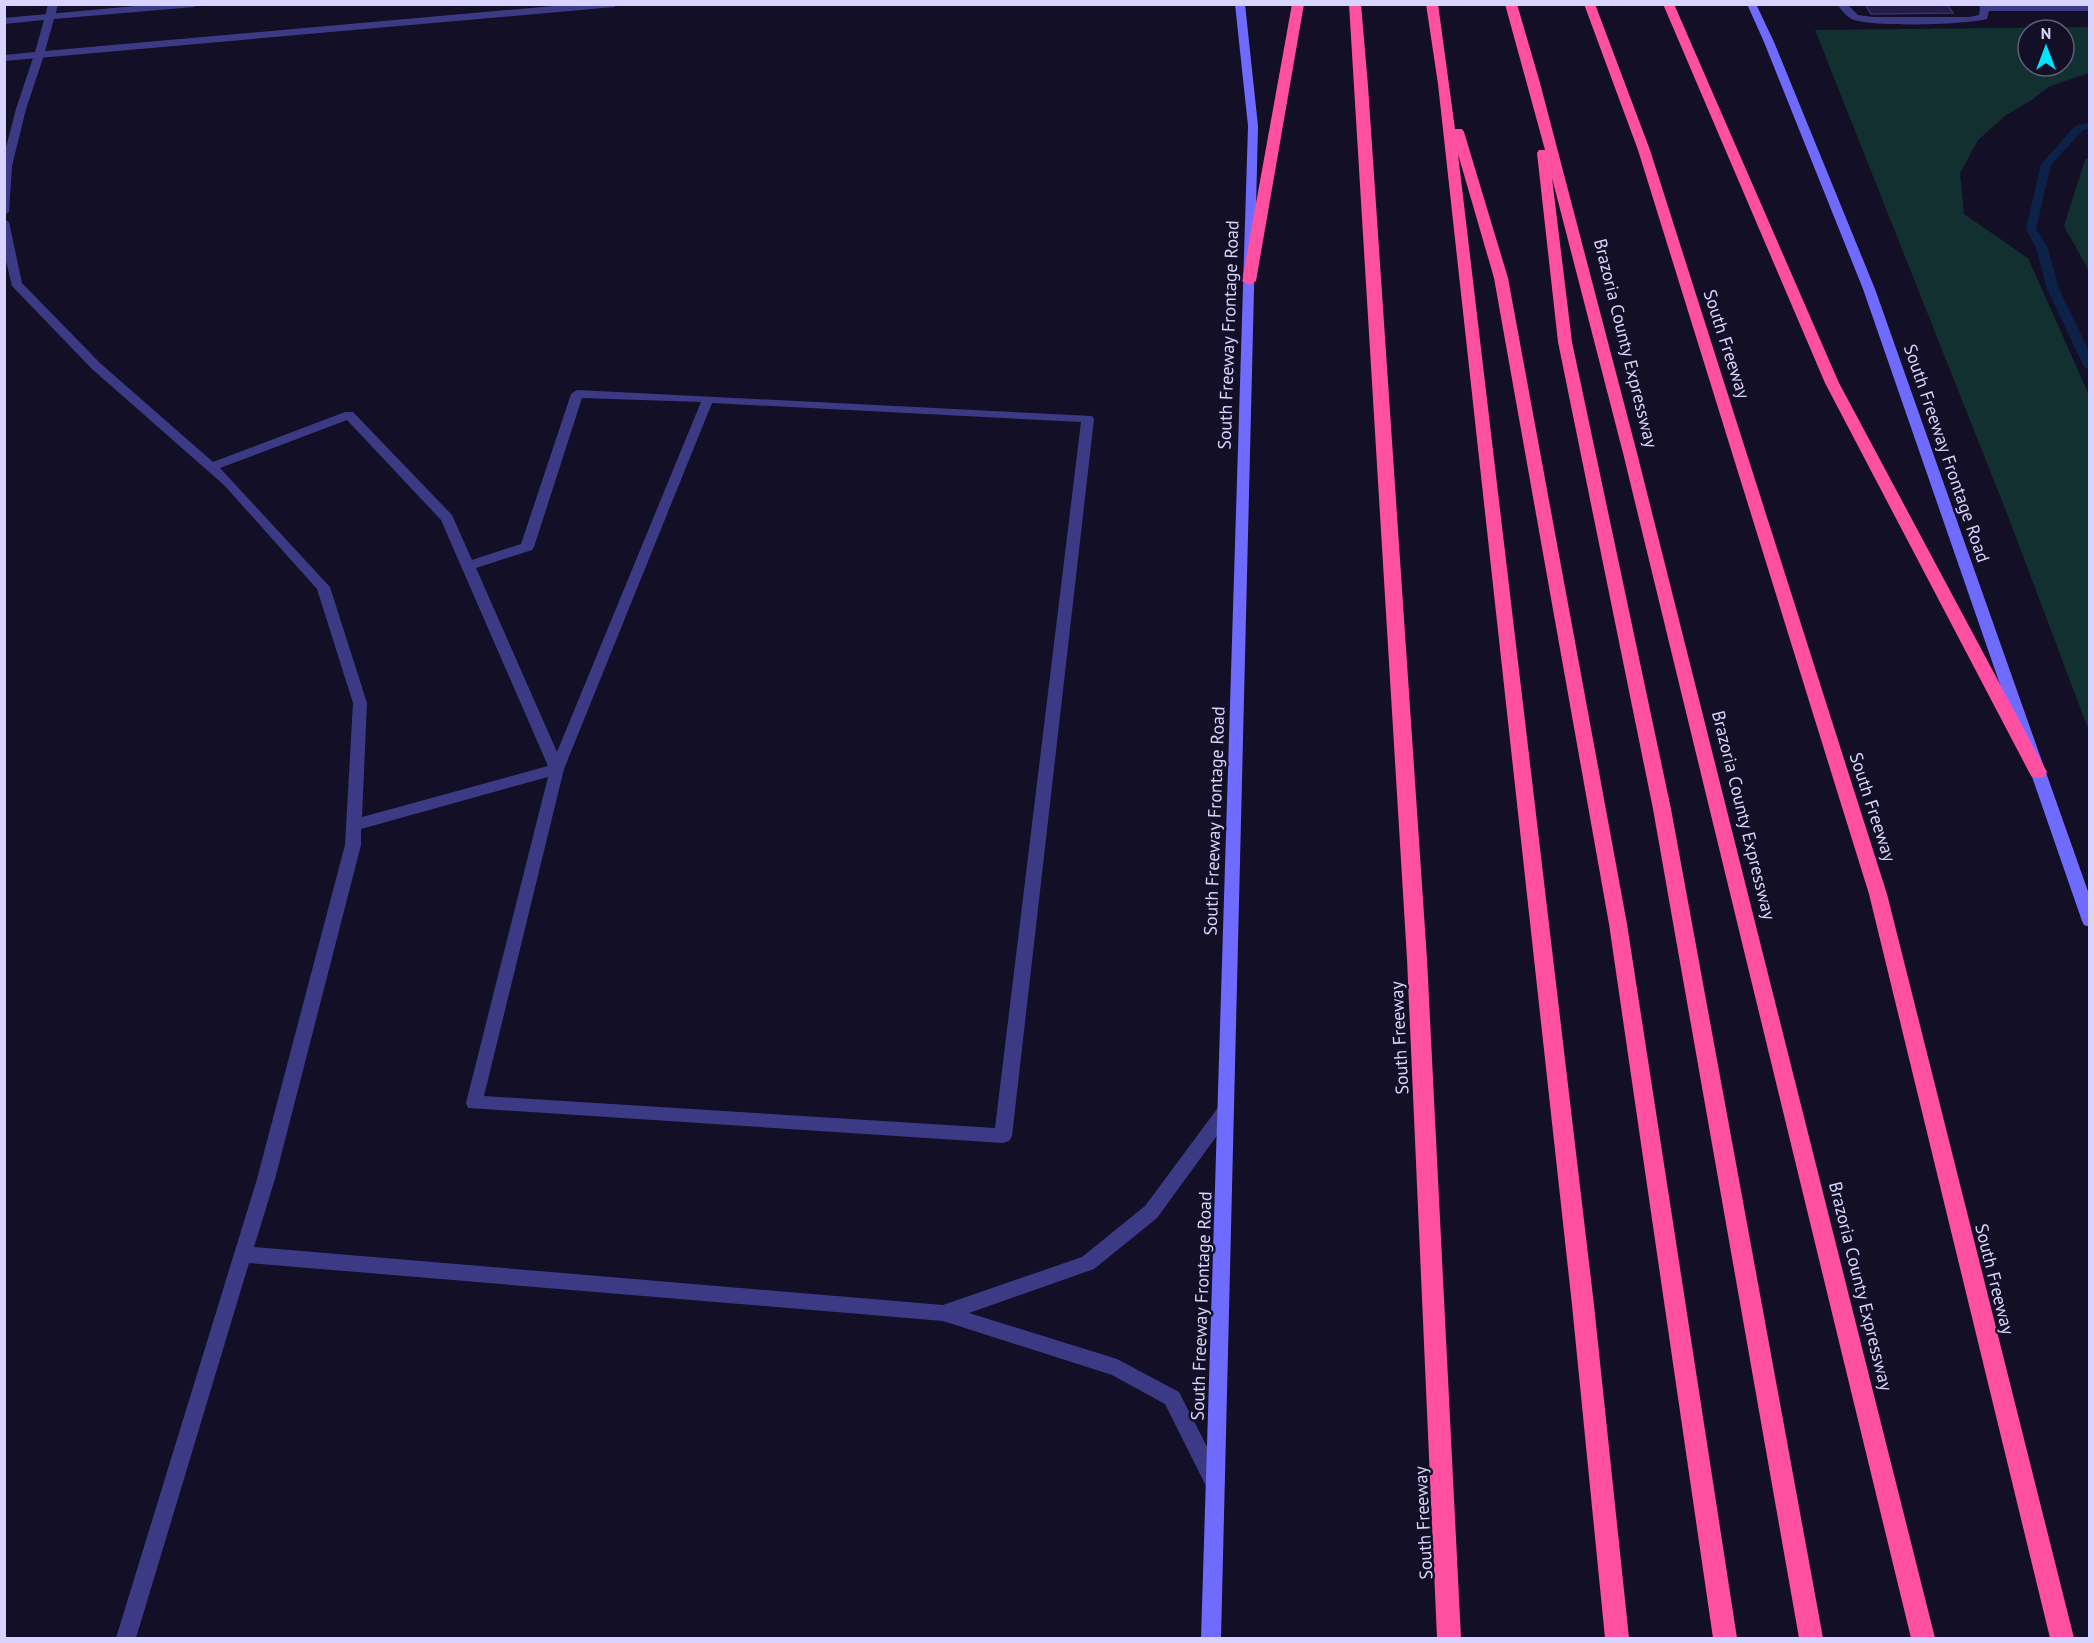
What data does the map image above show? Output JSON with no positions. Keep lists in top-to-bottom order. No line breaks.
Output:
{"streets":{"highway":["Brazoria County Expressway","South Freeway"],"main road":["South Freeway Frontage Road"]},"north":"top"}
